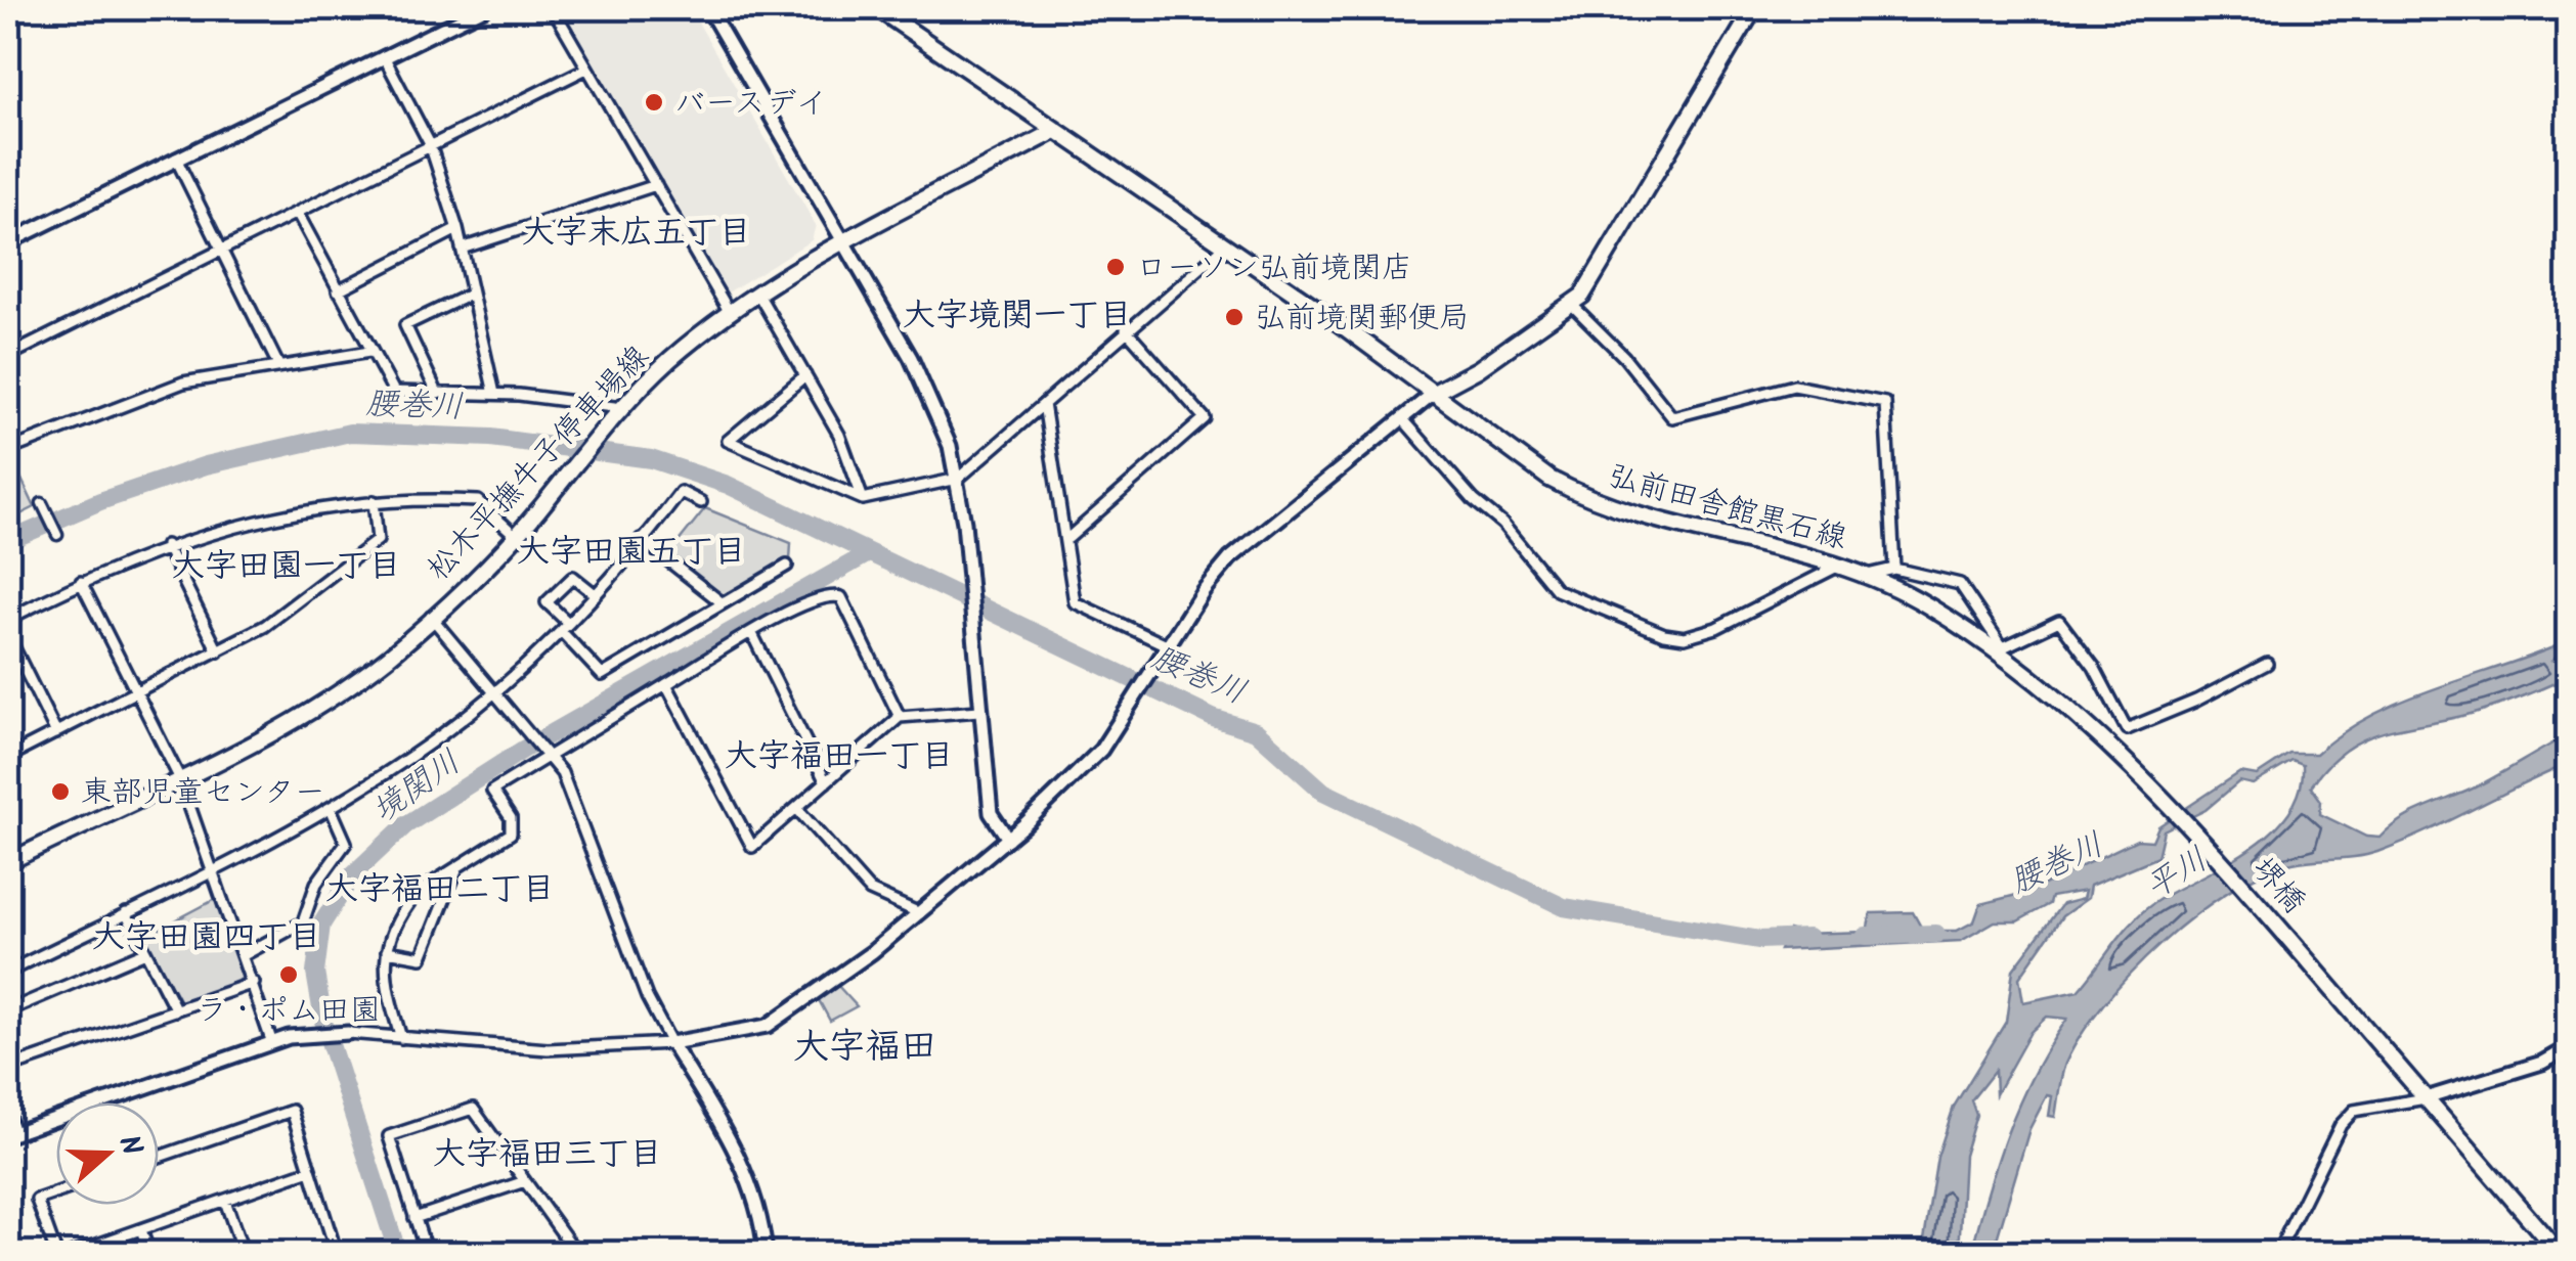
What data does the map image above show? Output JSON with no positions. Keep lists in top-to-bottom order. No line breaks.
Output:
{"streets":{"main road":["松木平撫牛子停車場線","弘前田舎館黒石線","堺橋"]},"crossings":[["松木平撫牛子停車場線","弘前田舎館黒石線"],["弘前田舎館黒石線","堺橋"]],"districts":["大字末広五丁目","大字境関一丁目","大字田園五丁目","大字田園一丁目","大字福田一丁目","大字福田二丁目","大字田園四丁目","大字福田","大字福田三丁目"],"water":["腰巻川","境関川","平川"],"places":["バースデイ","ローソン弘前境関店","弘前境関郵便局","東部児童センター","ラ・ポム田園"],"north":"right"}
